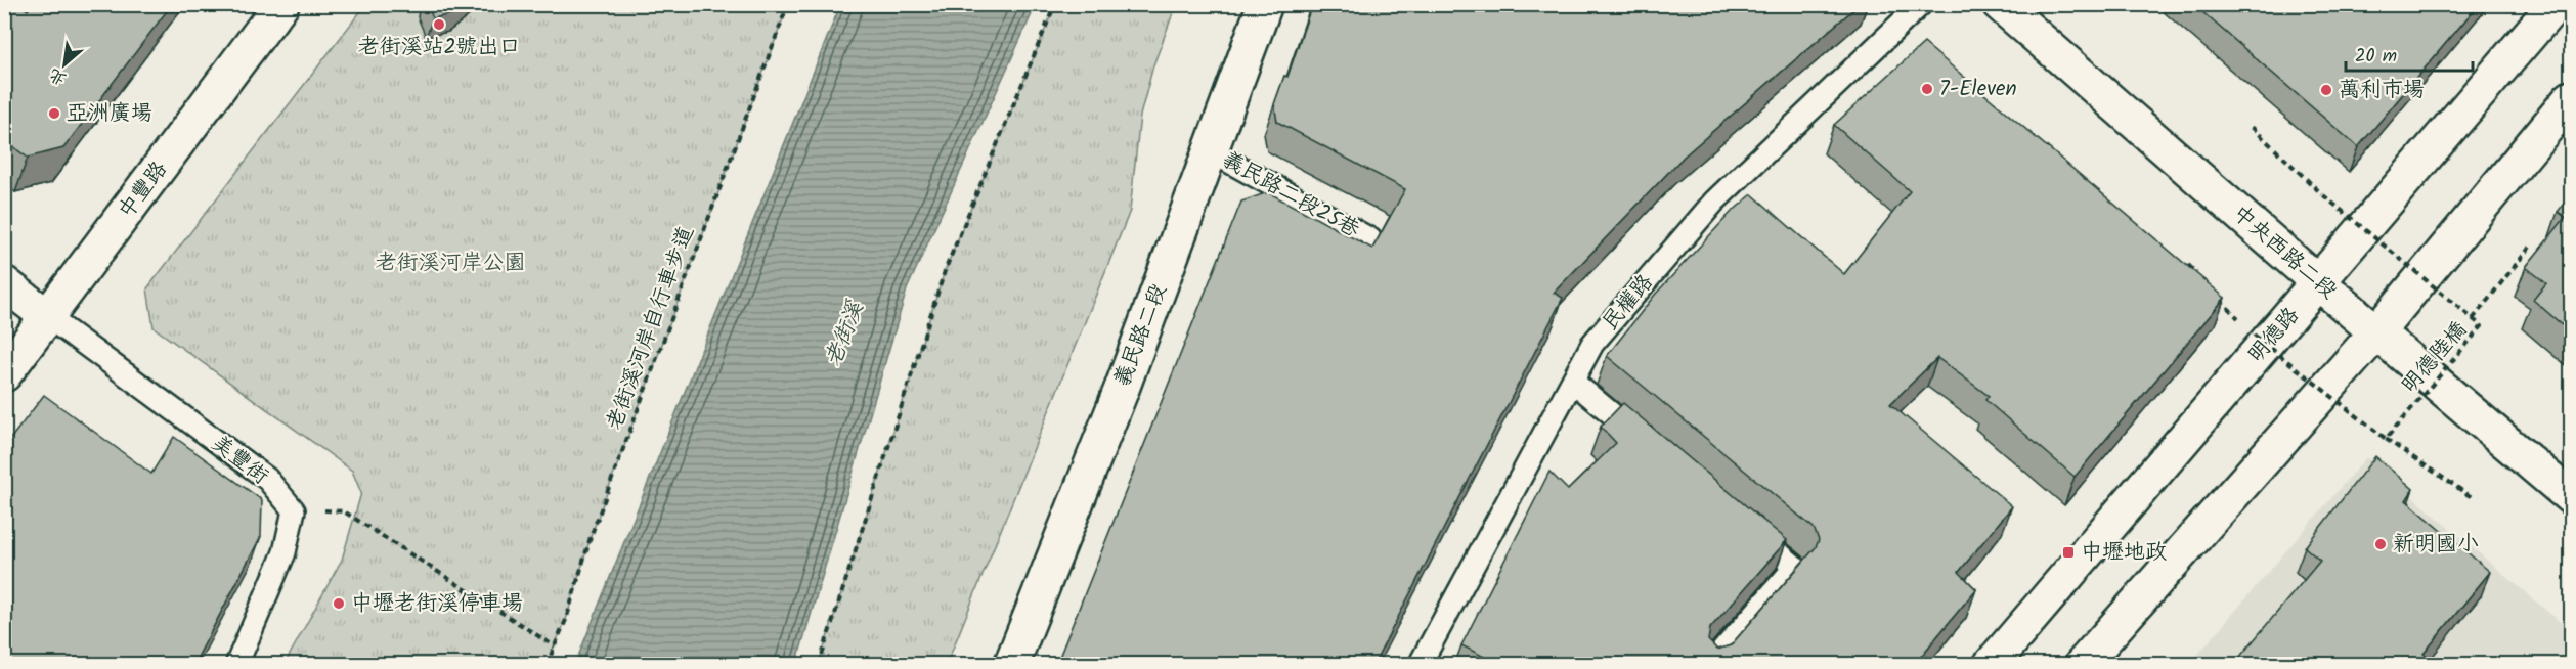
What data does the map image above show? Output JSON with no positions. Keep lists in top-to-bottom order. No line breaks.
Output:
{"streets":{"street":["中豐路","中央西路二段","義民路二段","明德路"],"lane":["義民路二段25巷","民權路","美豐街"],"path":["老街溪河岸自行車步道","明德陸橋"]},"crossings":[["中豐路","美豐街"],["義民路二段25巷","義民路二段"],["中央西路二段","明德路"]],"water":["老街溪"],"parks":["老街溪河岸公園"],"places":{"other":["老街溪站2號出口","7-Eleven","萬利市場","亞洲廣場","新明國小","中壢老街溪停車場"],"transit":["中壢地政"]},"scale_bar":"20 m","north":"bottom left"}
